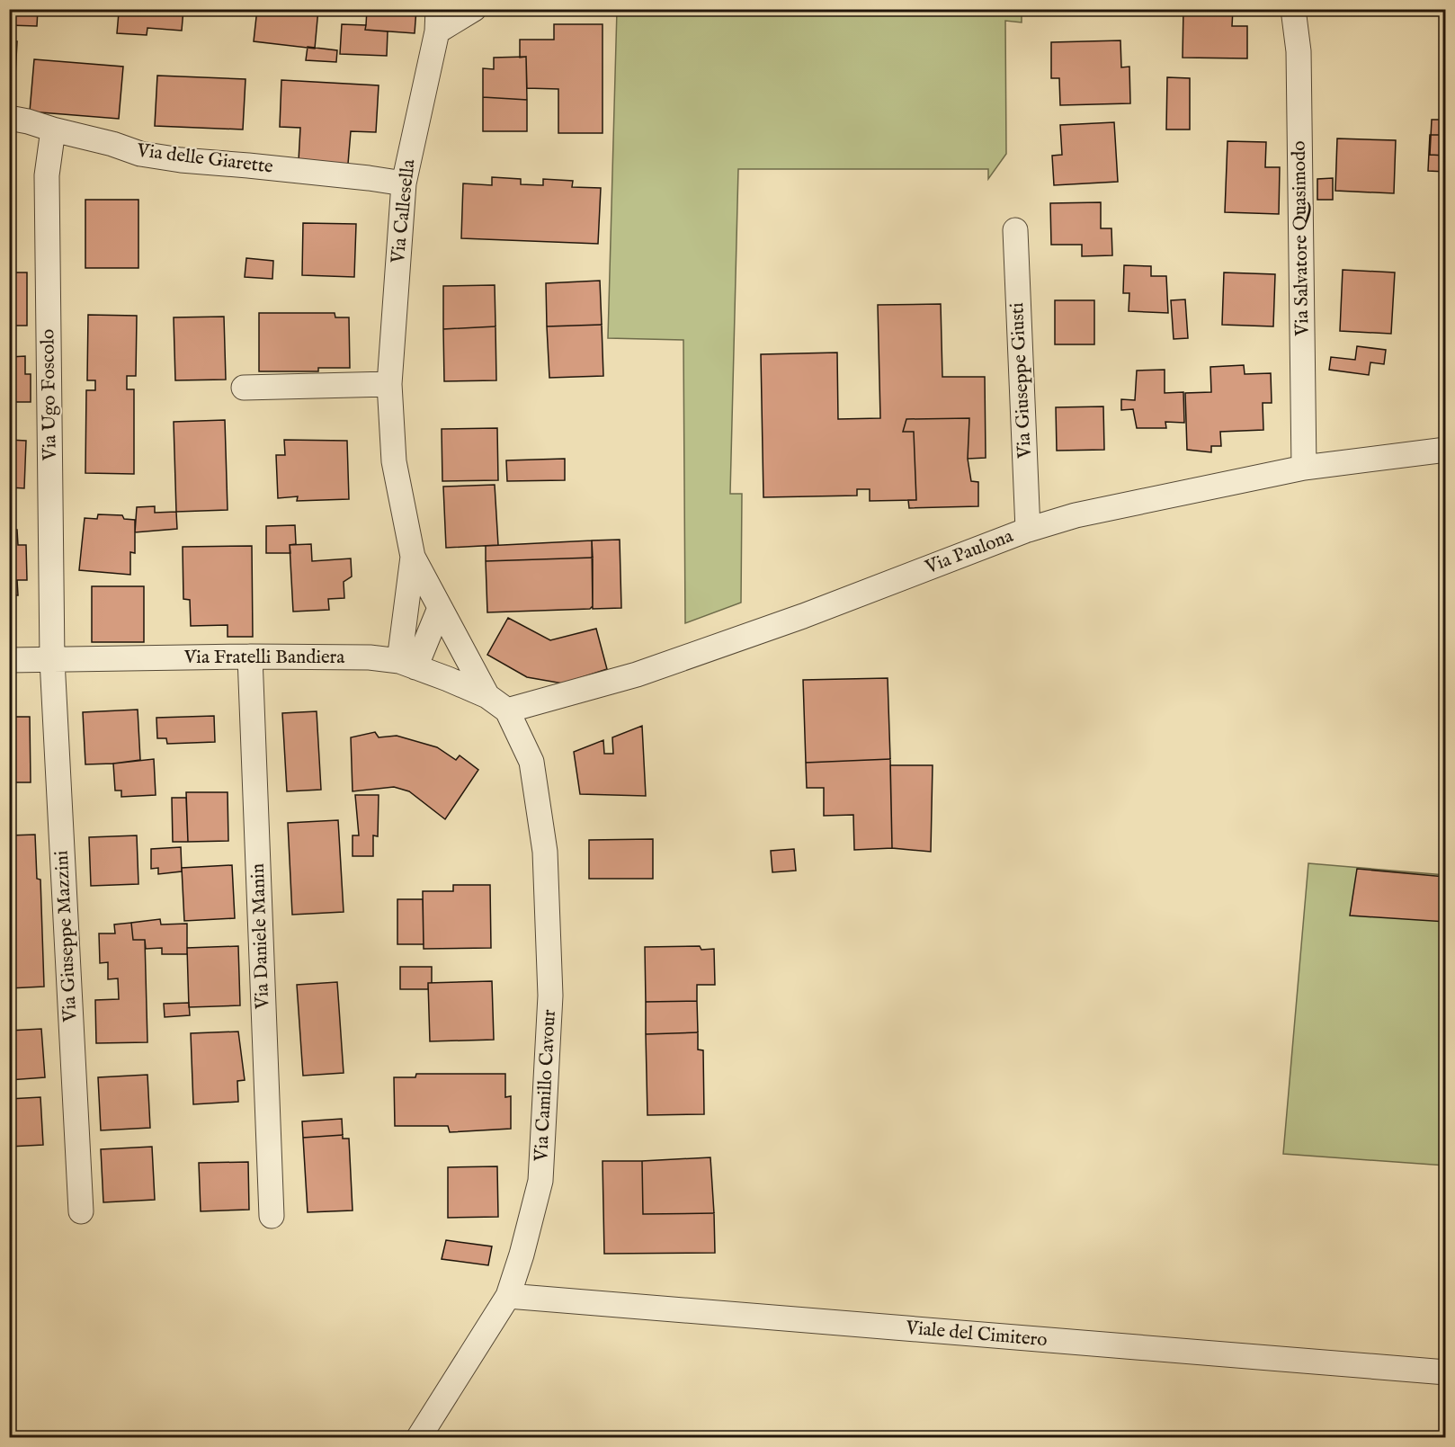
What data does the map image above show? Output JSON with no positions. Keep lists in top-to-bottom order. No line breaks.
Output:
{"streets":{"street":["Via delle Giarette","Via Callesella","Via Salvatore Quasimodo","Via Giuseppe Giusti","Via Ugo Foscolo","Via Paulona","Via Fratelli Bandiera","Via Giuseppe Mazzini","Via Daniele Manin","Via Camillo Cavour","Viale del Cimitero"]},"crossings":[["Via delle Giarette","Via Callesella"],["Via delle Giarette","Via Ugo Foscolo"],["Via Callesella","Via Fratelli Bandiera"],["Via Salvatore Quasimodo","Via Paulona"],["Via Giuseppe Giusti","Via Paulona"],["Via Ugo Foscolo","Via Fratelli Bandiera"],["Via Ugo Foscolo","Via Giuseppe Mazzini"],["Via Paulona","Via Fratelli Bandiera"],["Via Paulona","Via Camillo Cavour"],["Via Fratelli Bandiera","Via Giuseppe Mazzini"],["Via Fratelli Bandiera","Via Daniele Manin"],["Via Fratelli Bandiera","Via Camillo Cavour"],["Via Camillo Cavour","Viale del Cimitero"]]}
